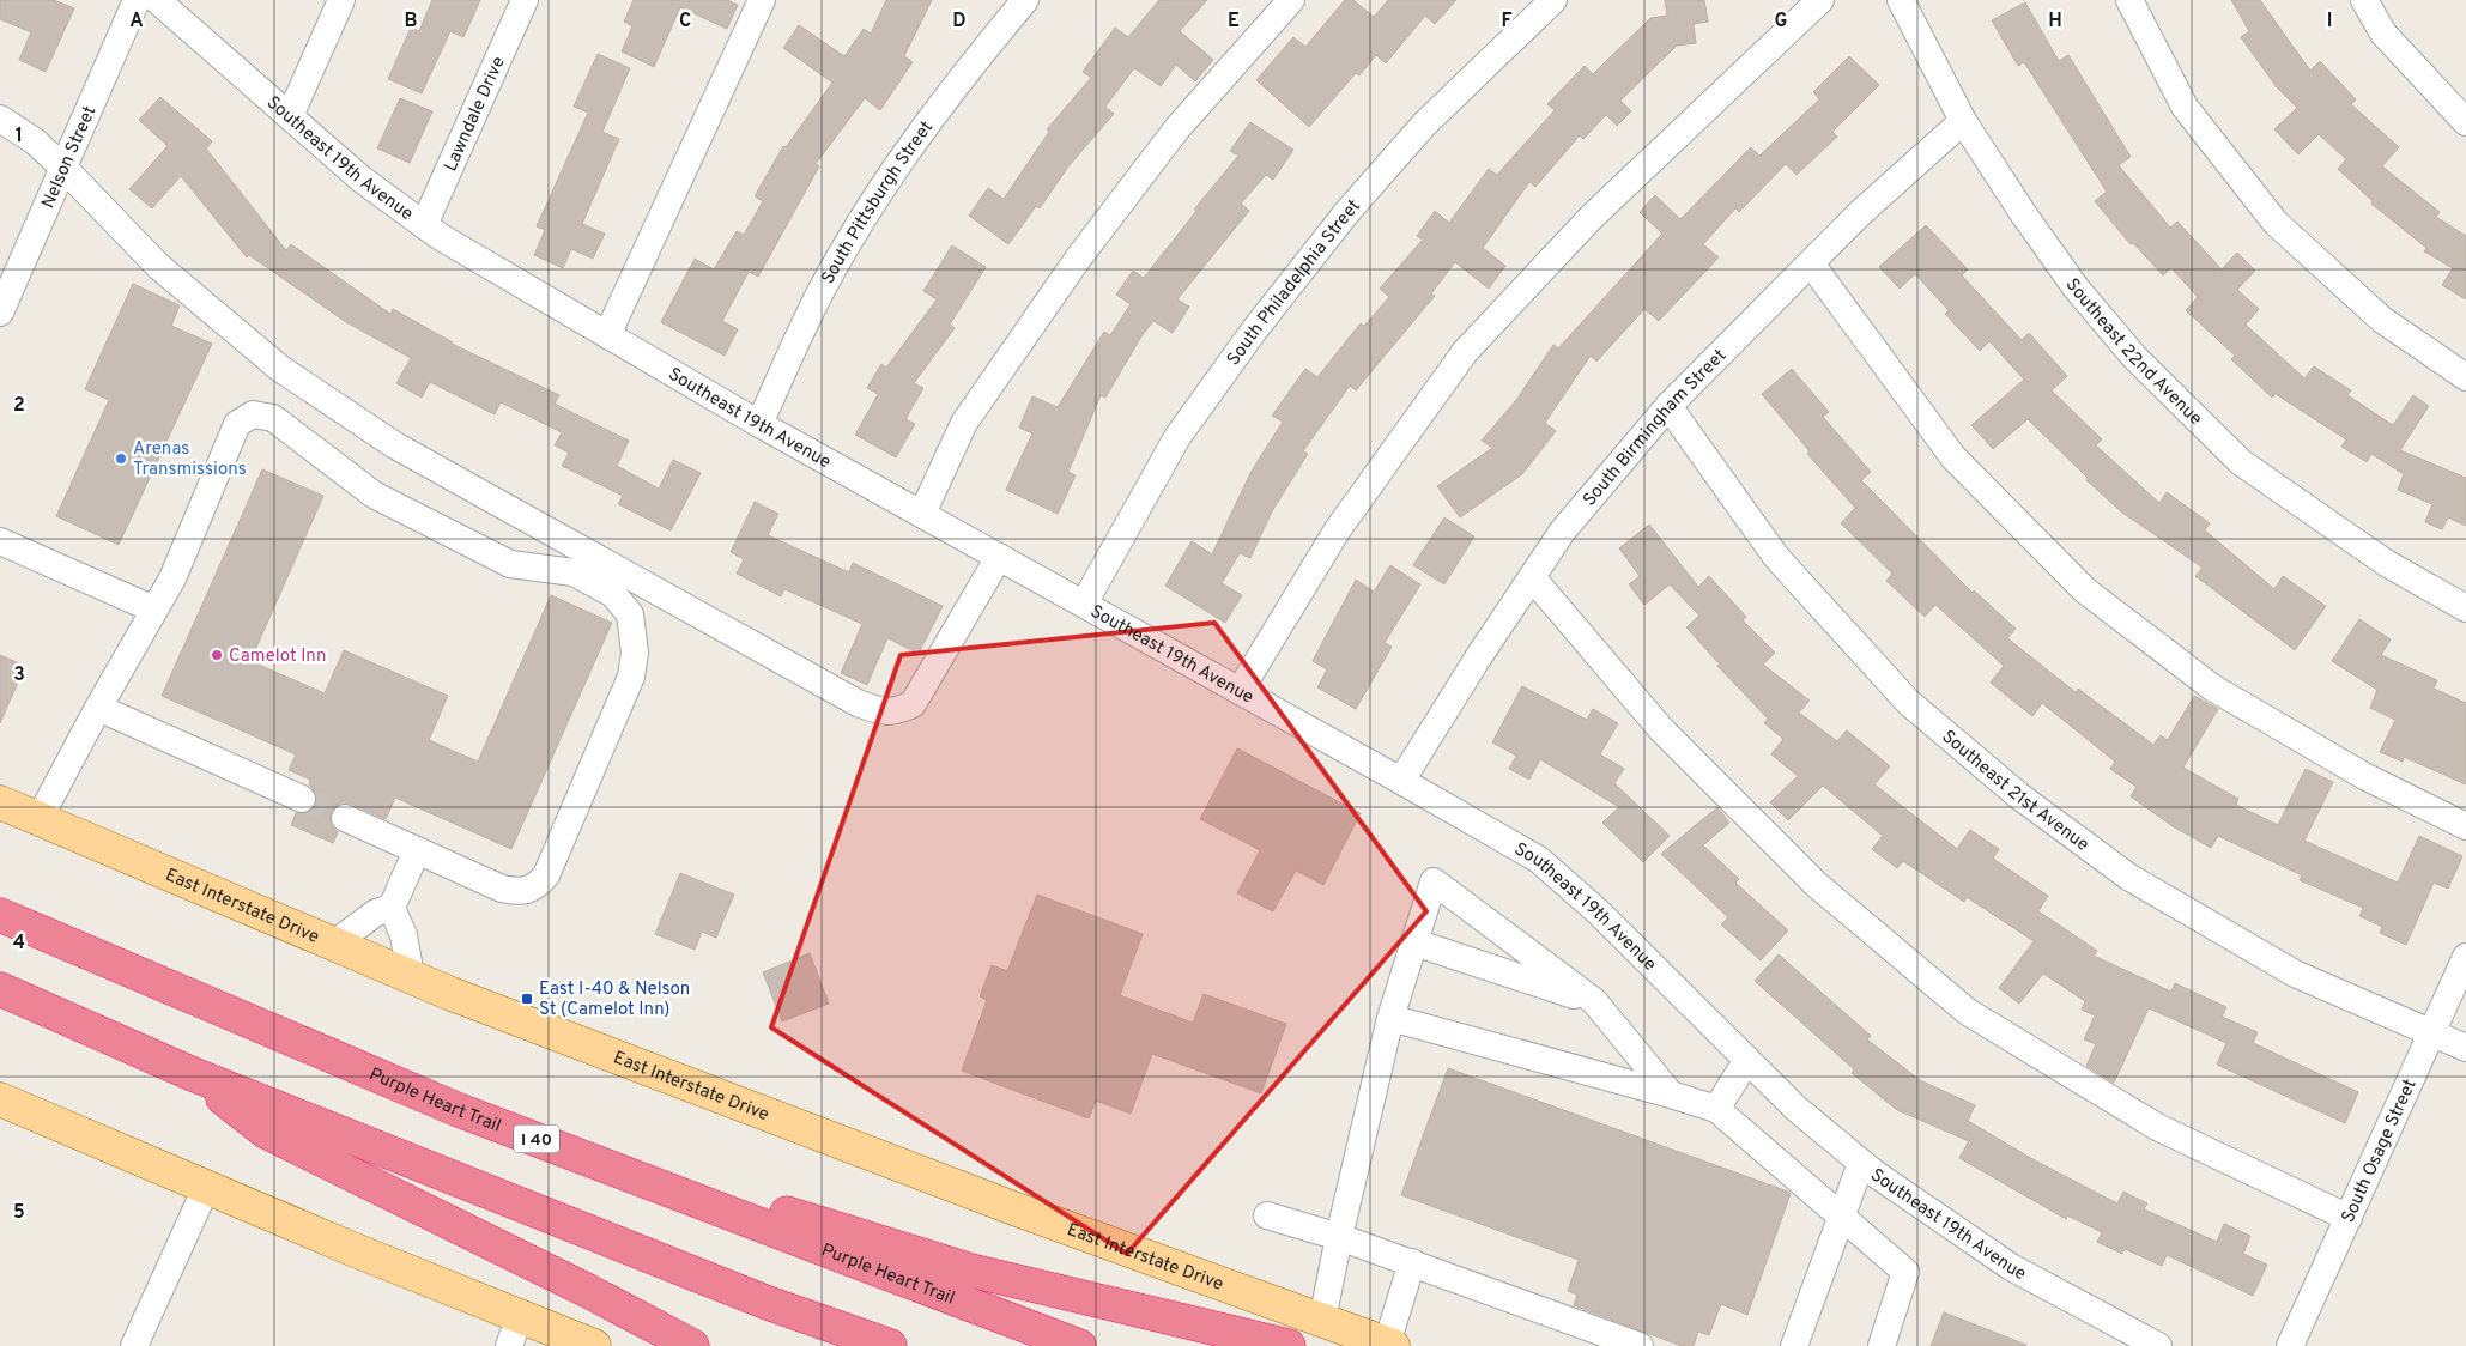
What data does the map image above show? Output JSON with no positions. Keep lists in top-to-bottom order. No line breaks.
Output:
{"streets":{"highway":["Purple Heart Trail","I 40"],"main road":["East Interstate Drive"],"street":["Lawndale Drive","Nelson Street","Southeast 19th Avenue","South Pittsburgh Street","South Philadelphia Street","Southeast 22nd Avenue","South Birmingham Street","Southeast 21st Avenue","South Osage Street"]},"crossings":[["Lawndale Drive","Southeast 19th Avenue"],["Southeast 19th Avenue","South Pittsburgh Street"],["Southeast 19th Avenue","South Philadelphia Street"],["Southeast 19th Avenue","South Birmingham Street"],["Southeast 22nd Avenue","South Birmingham Street"],["South Birmingham Street","Southeast 21st Avenue"],["Southeast 21st Avenue","South Osage Street"]],"places":{"other":["Arenas Transmissions","Camelot Inn"],"transit":["East I-40 & Nelson St (Camelot Inn)"]},"grid":{"columns":["A","B","C","D","E","F","G","H","I"],"rows":["1","2","3","4","5"]}}
